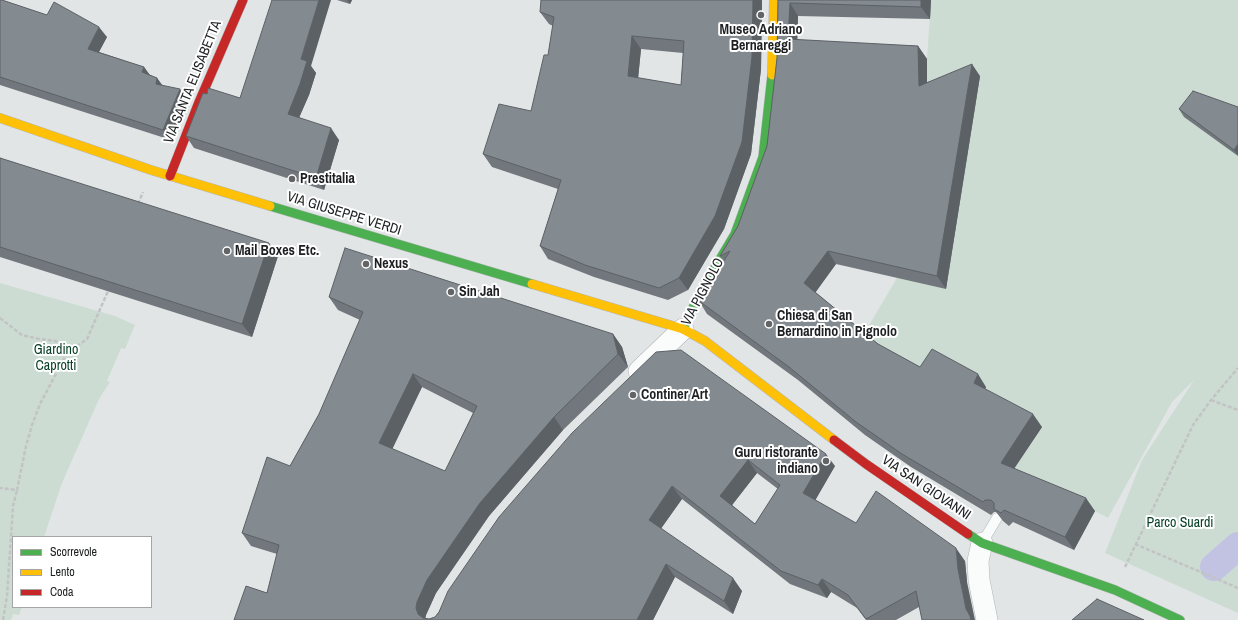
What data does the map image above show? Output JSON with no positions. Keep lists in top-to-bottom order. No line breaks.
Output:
{"streets":{"street":["VIA SANTA ELISABETTA","VIA GIUSEPPE VERDI","VIA PIGNOLO","VIA SAN GIOVANNI"]},"crossings":[["VIA SANTA ELISABETTA","VIA GIUSEPPE VERDI"],["VIA GIUSEPPE VERDI","VIA PIGNOLO"],["VIA GIUSEPPE VERDI","VIA SAN GIOVANNI"],["VIA PIGNOLO","VIA SAN GIOVANNI"]],"parks":["Giardino Caprotti","Parco Suardi"],"places":["Museo Adriano Bernareggi","Prestitalia","Mail Boxes Etc.","Nexus","Sin Jah","Chiesa di San Bernardino in Pignolo","Continer Art","Guru ristorante indiano"],"legend":["Scorrevole","Lento","Coda"]}
